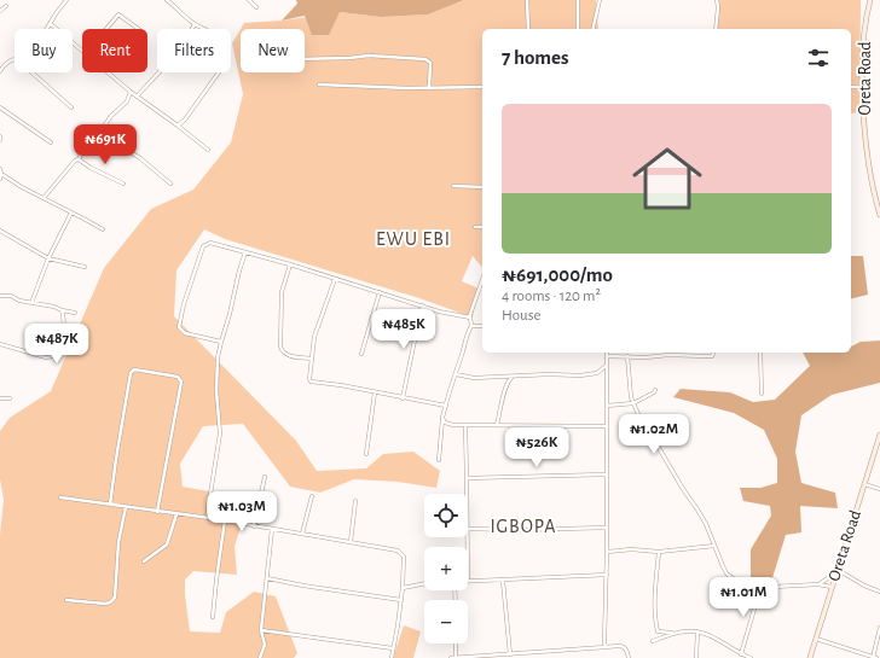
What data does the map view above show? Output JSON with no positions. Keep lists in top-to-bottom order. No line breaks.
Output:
{"streets":{"street":["Oreta Road"]},"districts":["EWU EBI","IGBOPA"],"page":{"chip":["Buy","Rent","Filters","New"],"heading":"7 homes","list":[{"name":"₦691,000/mo","note":"4 rooms · 120 m² · House"}],"price":["₦691K","₦485K","₦487K","₦1.02M","₦526K","₦1.03M","₦1.01M"],"map_buttons":["+","−"]}}
